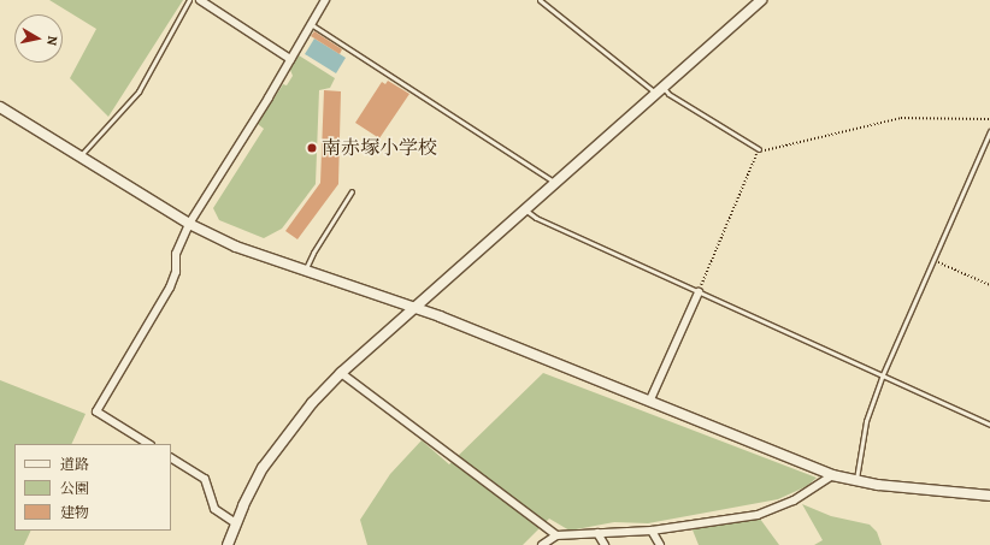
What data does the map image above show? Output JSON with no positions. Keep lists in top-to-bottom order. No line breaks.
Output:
{"places":["南赤塚小学校"],"legend":["道路","公園","建物"],"north":"right"}
